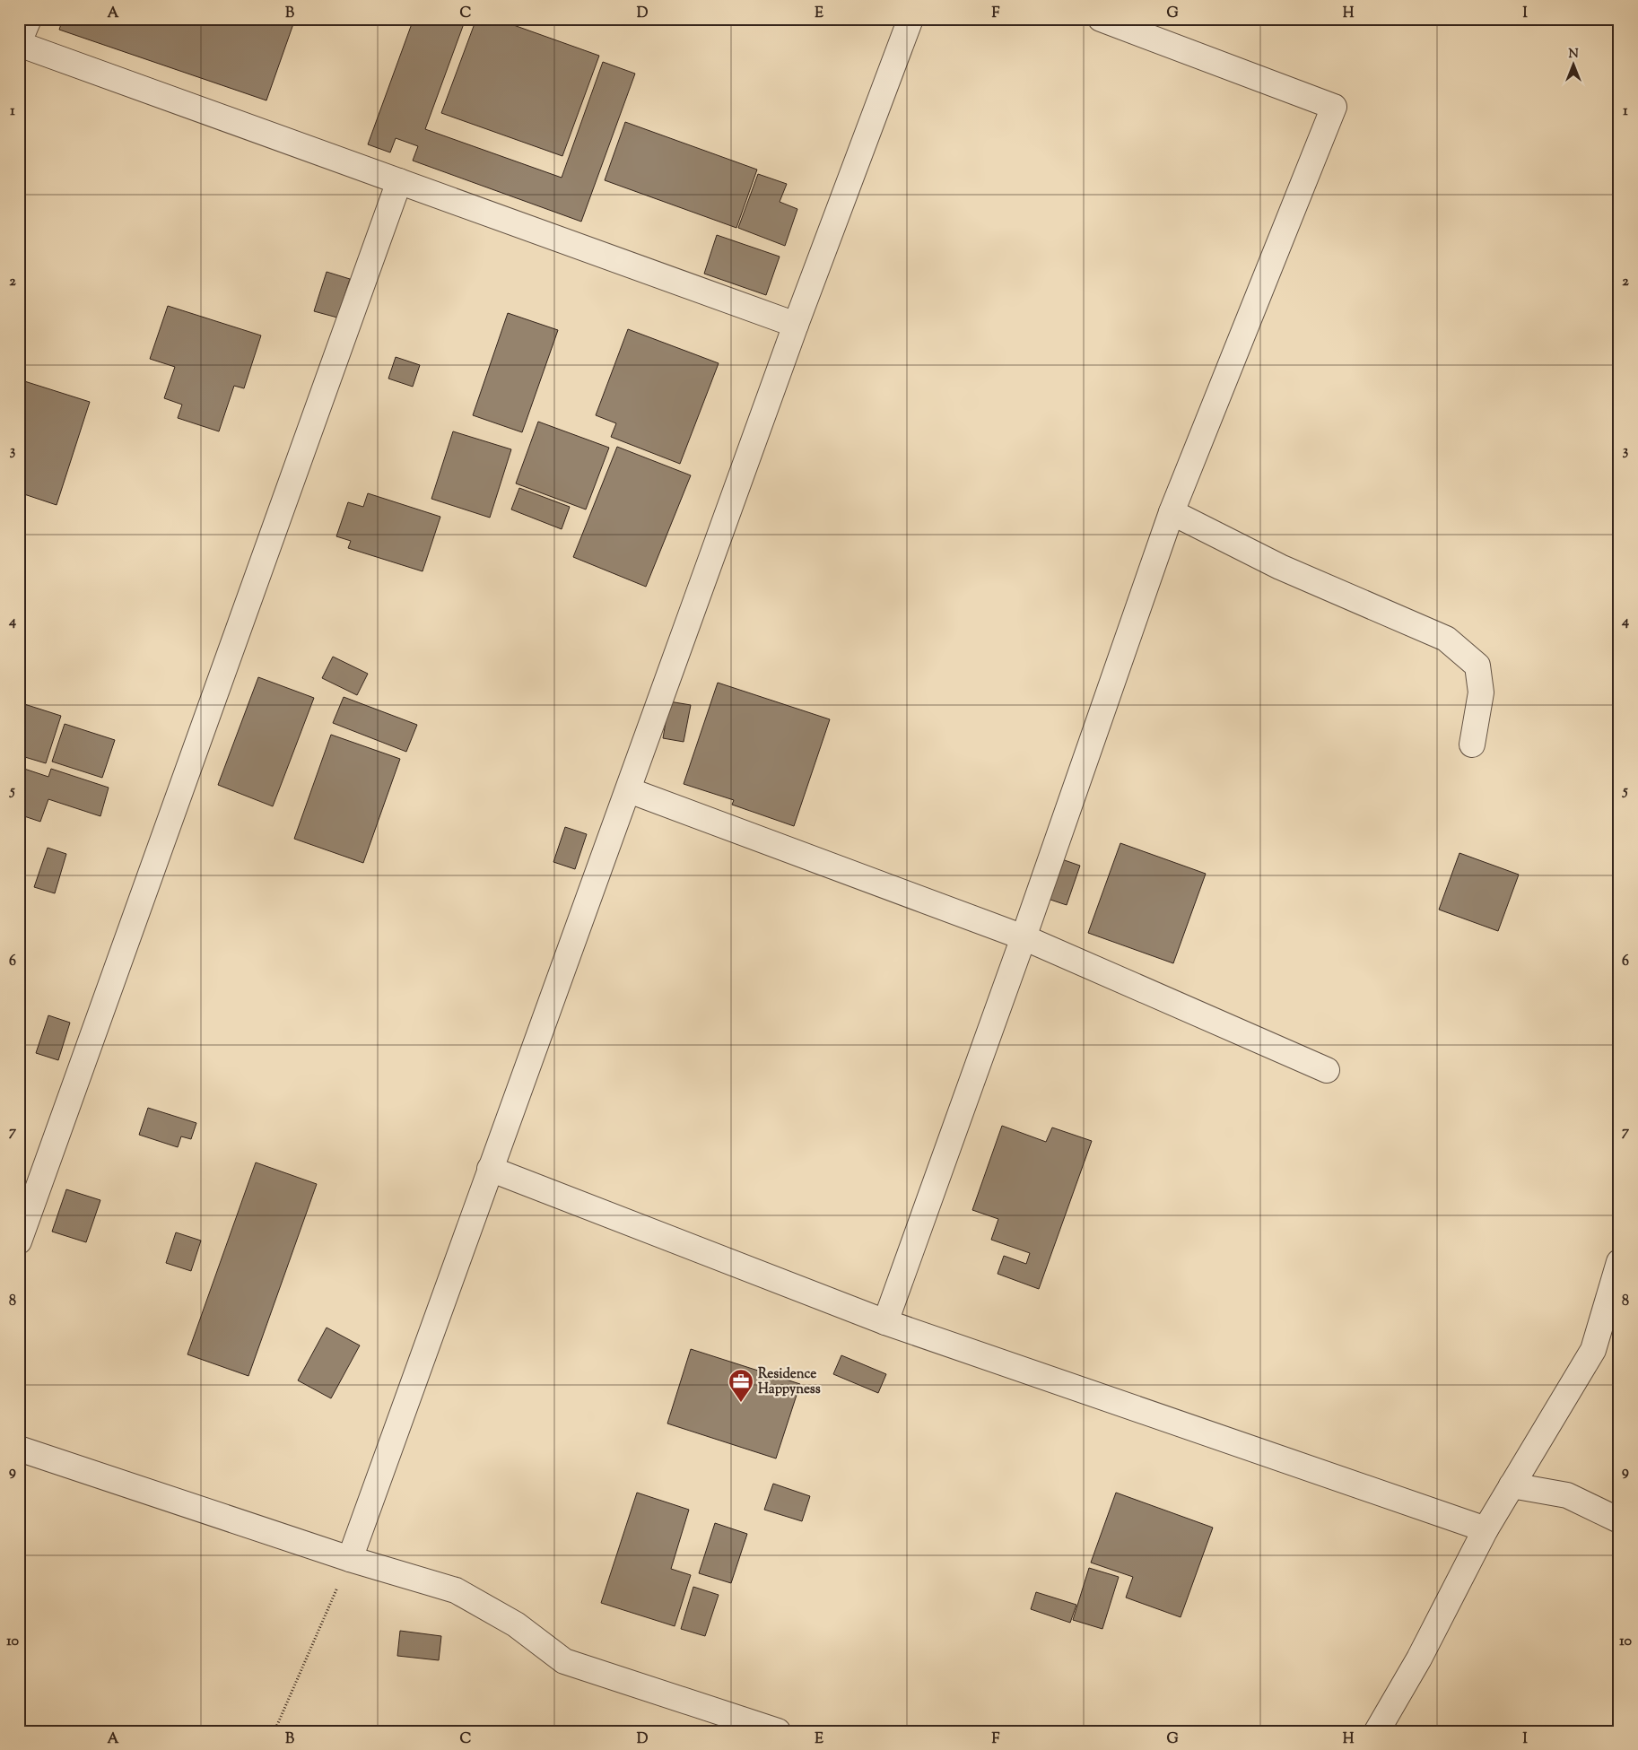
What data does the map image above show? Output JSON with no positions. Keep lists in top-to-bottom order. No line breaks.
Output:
{"places":{"office":["Residence Happyness"]},"north":"top","grid":{"columns":["A","B","C","D","E","F","G","H","I"],"rows":["1","2","3","4","5","6","7","8","9","10"]}}
